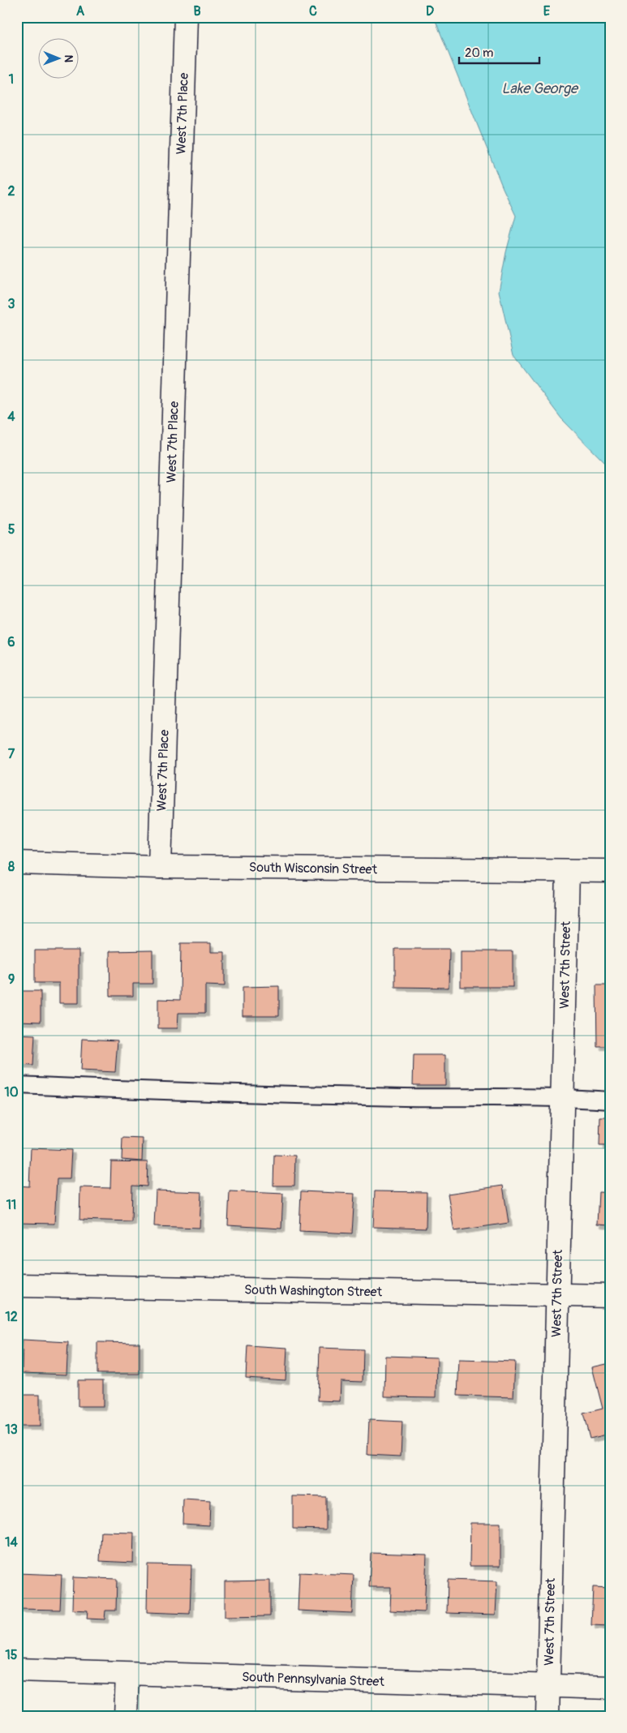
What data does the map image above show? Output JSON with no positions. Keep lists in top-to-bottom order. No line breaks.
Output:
{"streets":{"street":["West 7th Place","South Wisconsin Street","West 7th Street","South Washington Street","South Pennsylvania Street"]},"crossings":[["West 7th Place","South Wisconsin Street"],["South Wisconsin Street","West 7th Street"],["West 7th Street","South Washington Street"],["West 7th Street","South Pennsylvania Street"]],"water":["Lake George"],"scale_bar":"20 m","north":"right","grid":{"columns":["A","B","C","D","E"],"rows":["1","2","3","4","5","6","7","8","9","10","11","12","13","14","15"]}}
